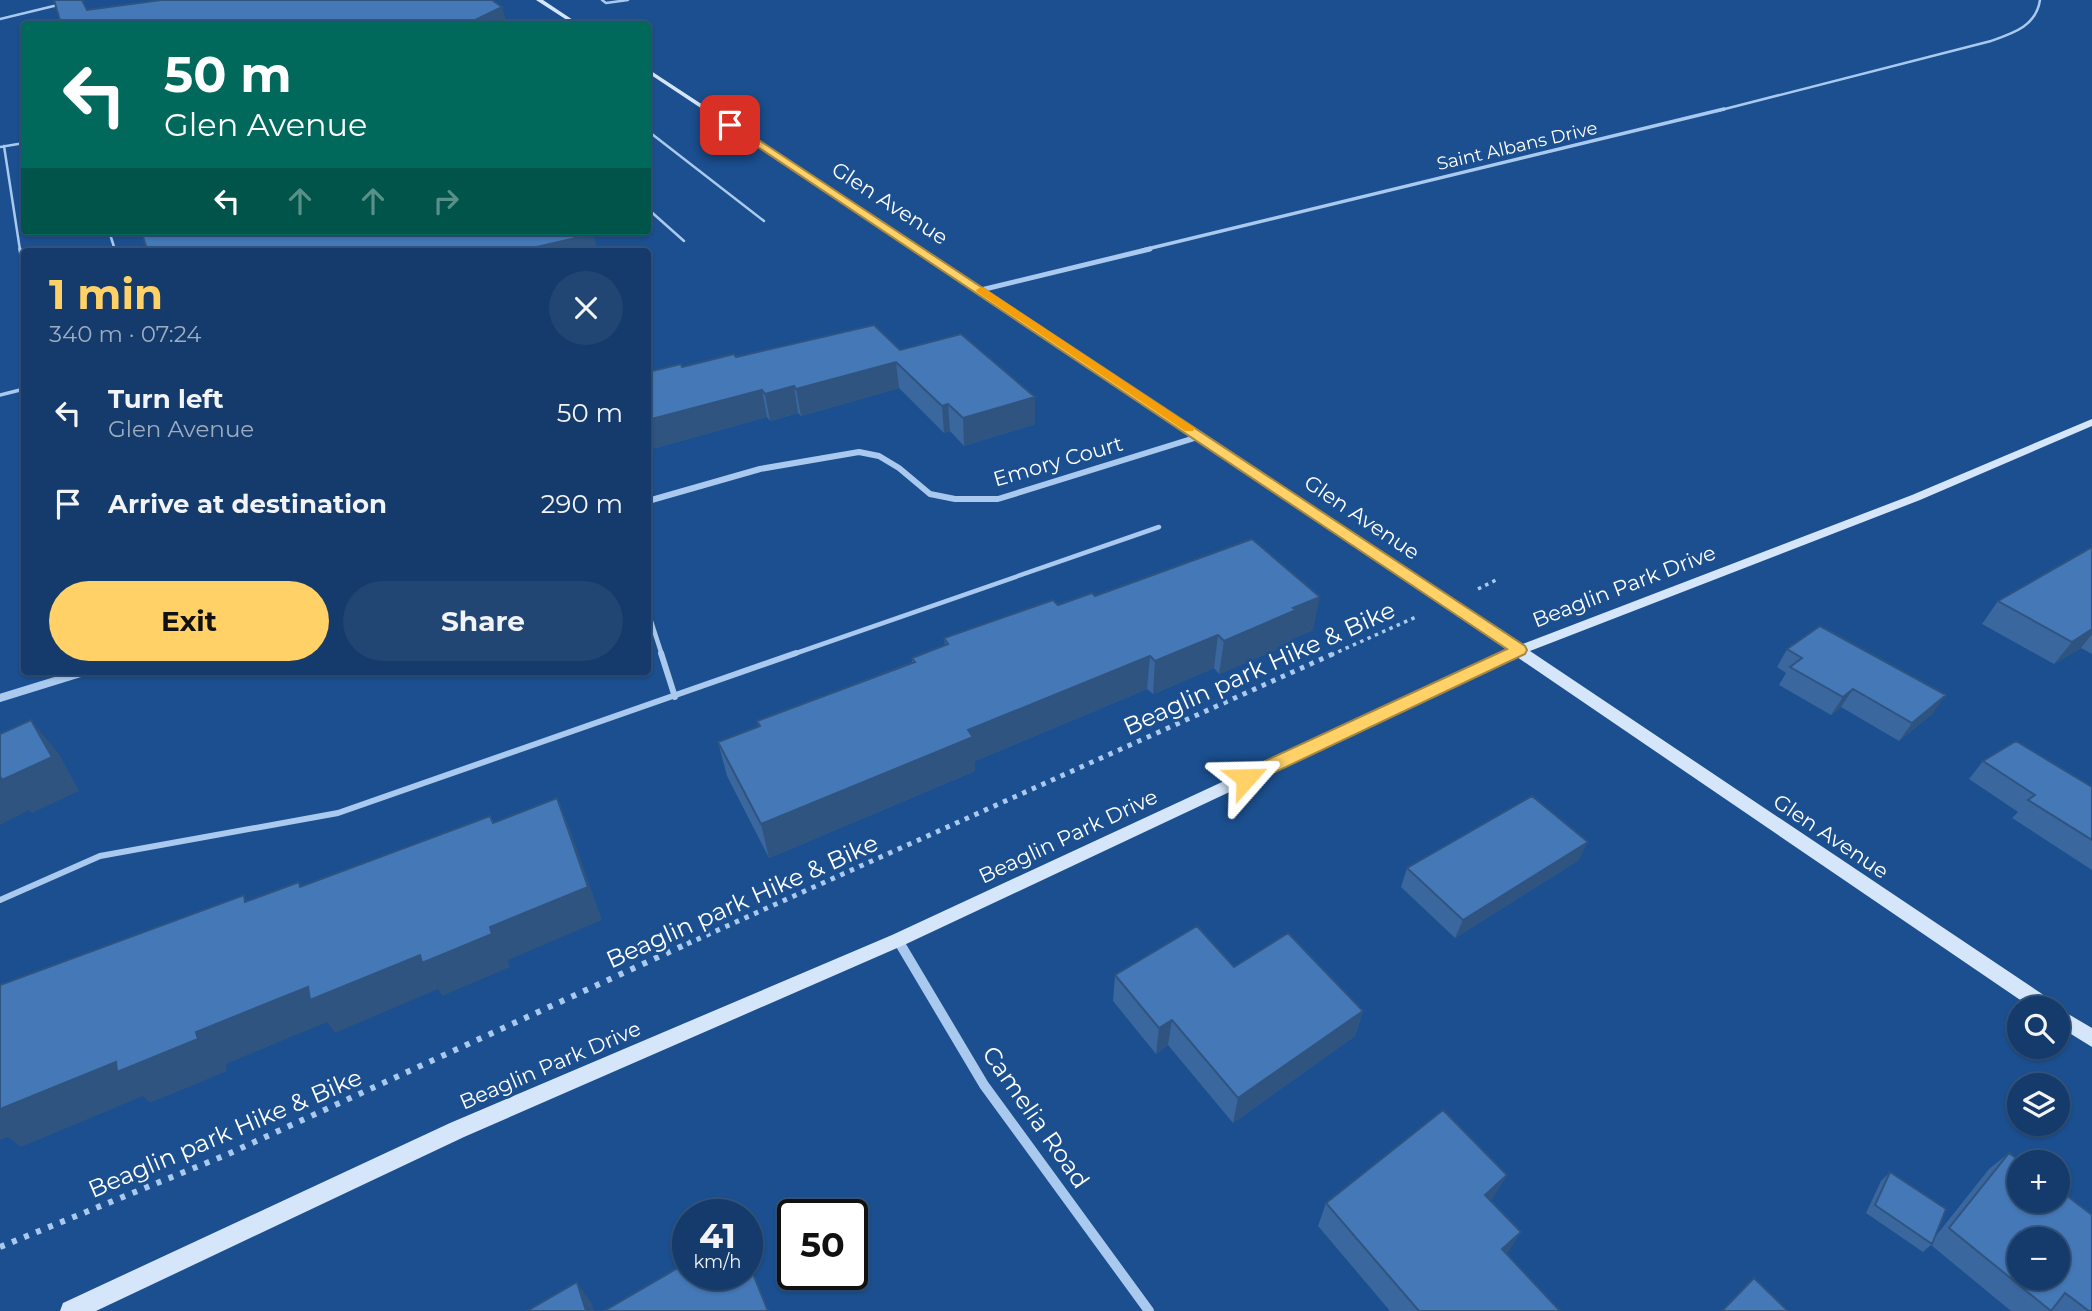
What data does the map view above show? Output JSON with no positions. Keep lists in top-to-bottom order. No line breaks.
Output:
{"streets":{"street":["Saint Albans Drive","Glen Avenue","Emory Court","Beaglin Park Drive","Camelia Road"],"path":["Beaglin park Hike & Bike"]},"crossings":[["Saint Albans Drive","Glen Avenue"],["Glen Avenue","Emory Court"],["Glen Avenue","Beaglin Park Drive"],["Glen Avenue","Beaglin park Hike & Bike"],["Beaglin Park Drive","Camelia Road"]],"page":{"turn":["50 m","Glen Avenue"],"heading":["1 min","340 m · 07:24"],"list":[{"name":"Turn left","note":"Glen Avenue","value":"50 m"},{"name":"Arrive at destination","value":"290 m"}],"buttons":["Exit","Share"],"map_buttons":["+","−"],"speed":"41 km/h","limit":"50"}}
